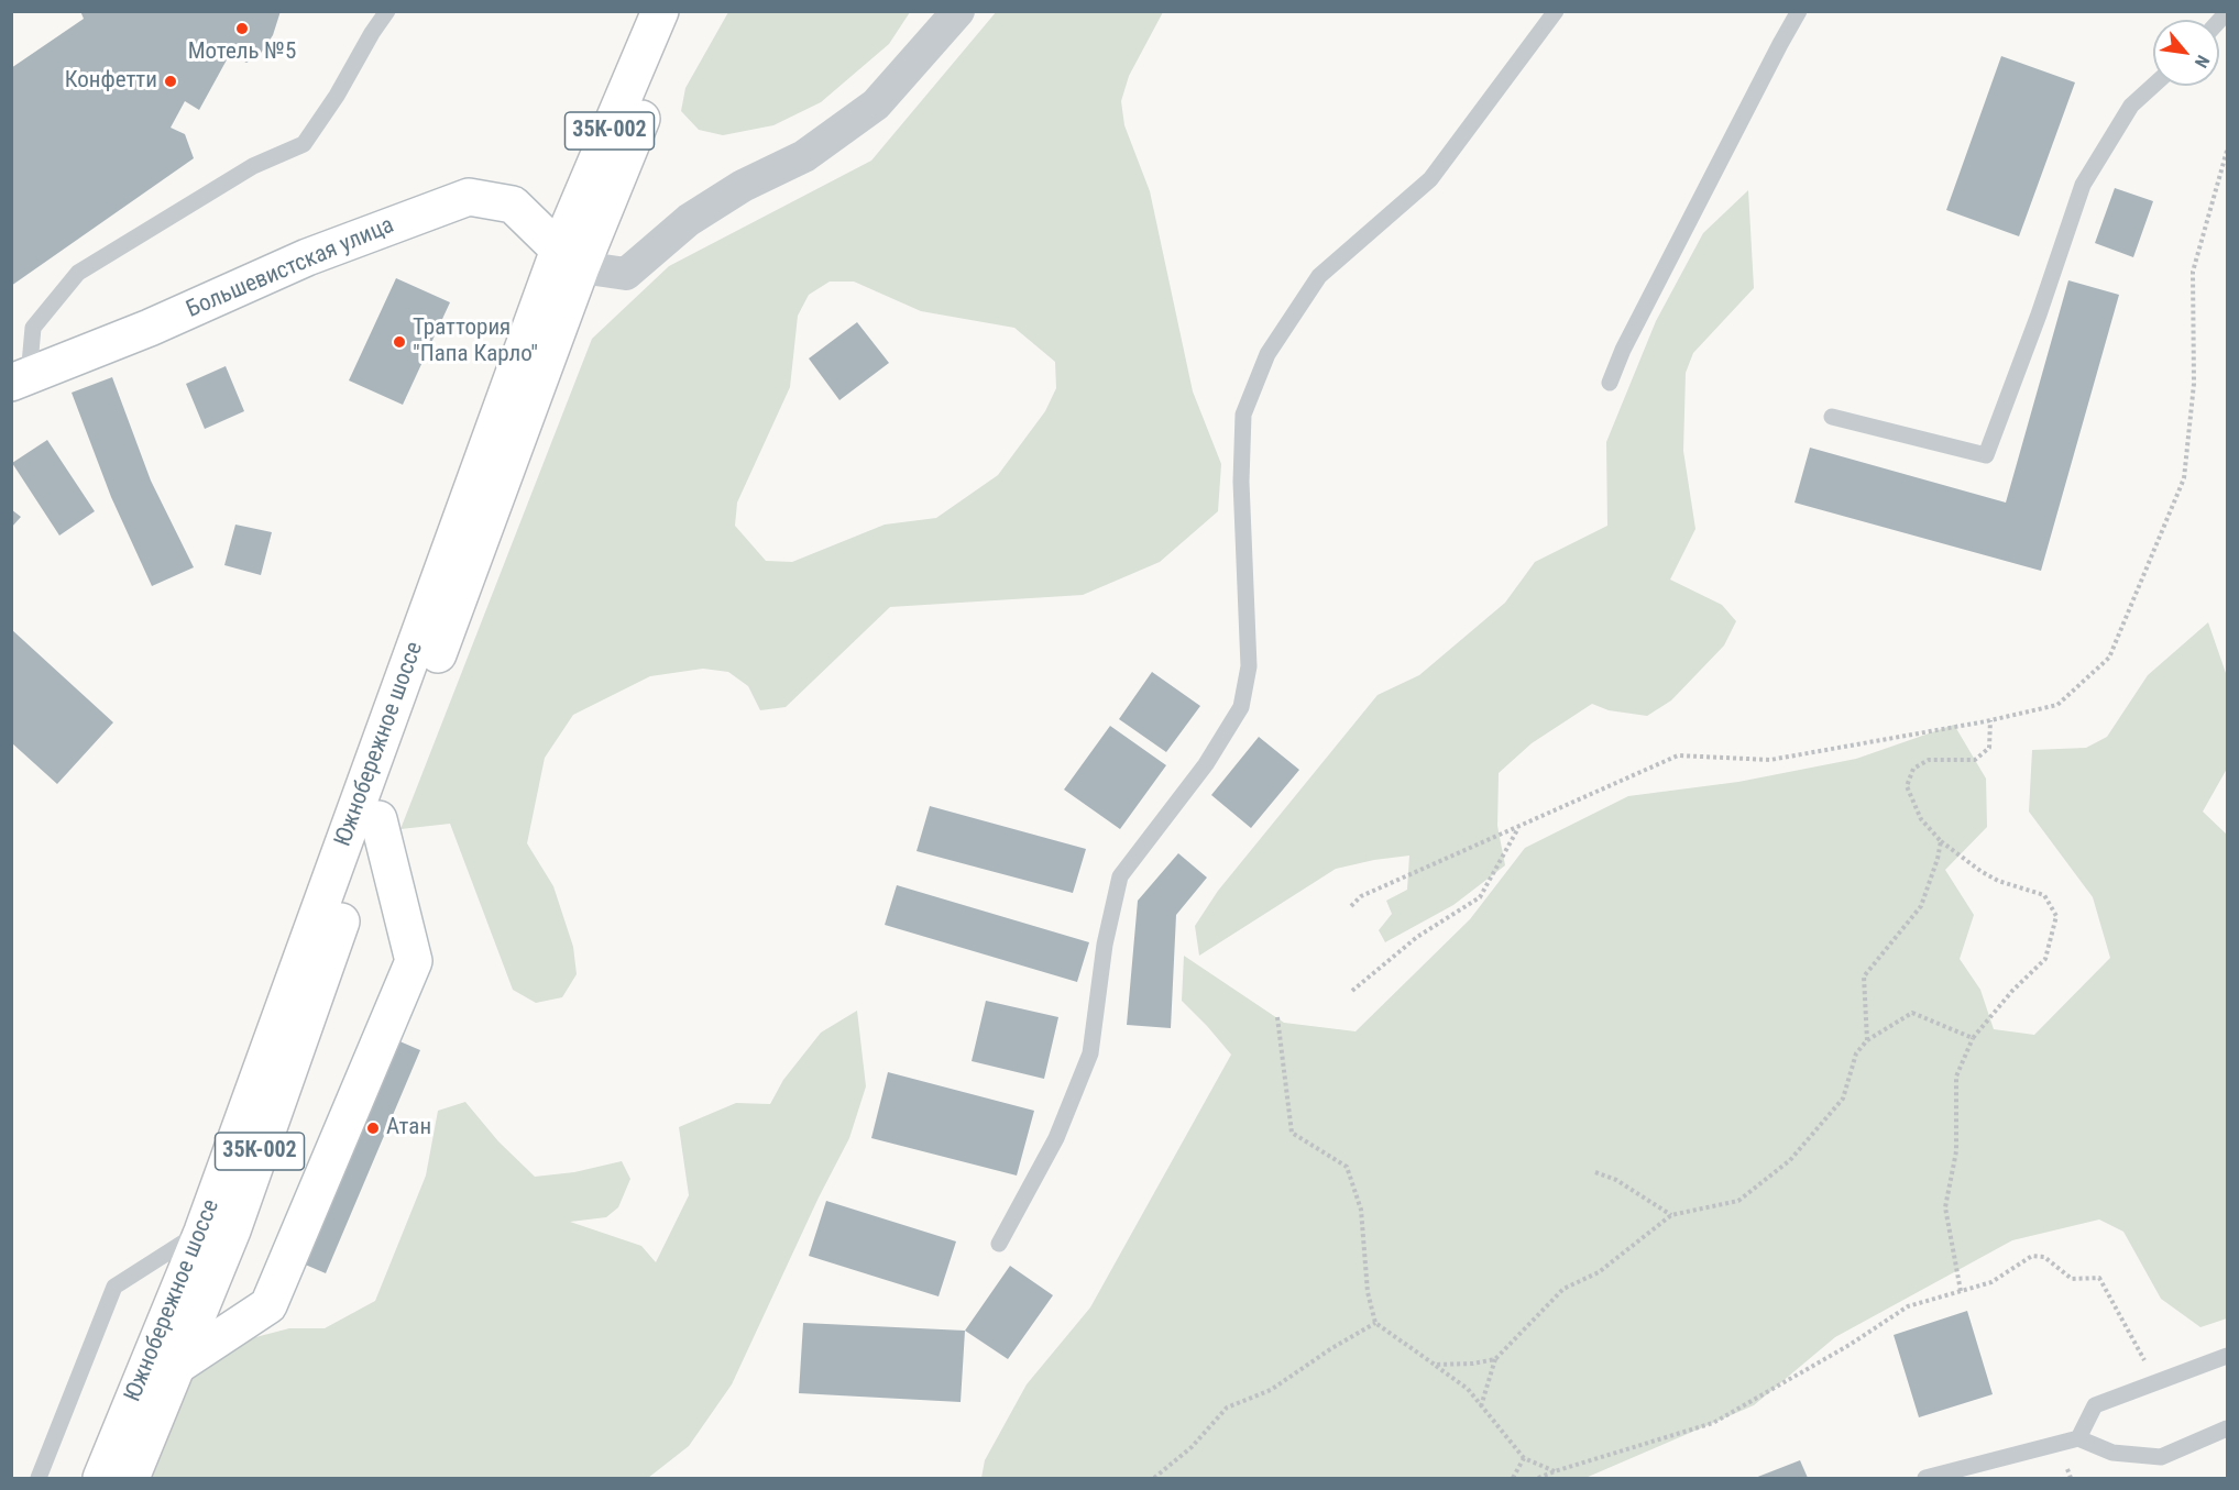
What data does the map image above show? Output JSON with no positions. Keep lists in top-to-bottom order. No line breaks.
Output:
{"streets":{"main road":["35К-002","Большевистская улица","Южнобережное шоссе"]},"crossings":[["Большевистская улица","Южнобережное шоссе"]],"places":["Мотель №5","Конфетти","Траттория \"Папа Карло\"","Атан"],"north":"bottom right"}
